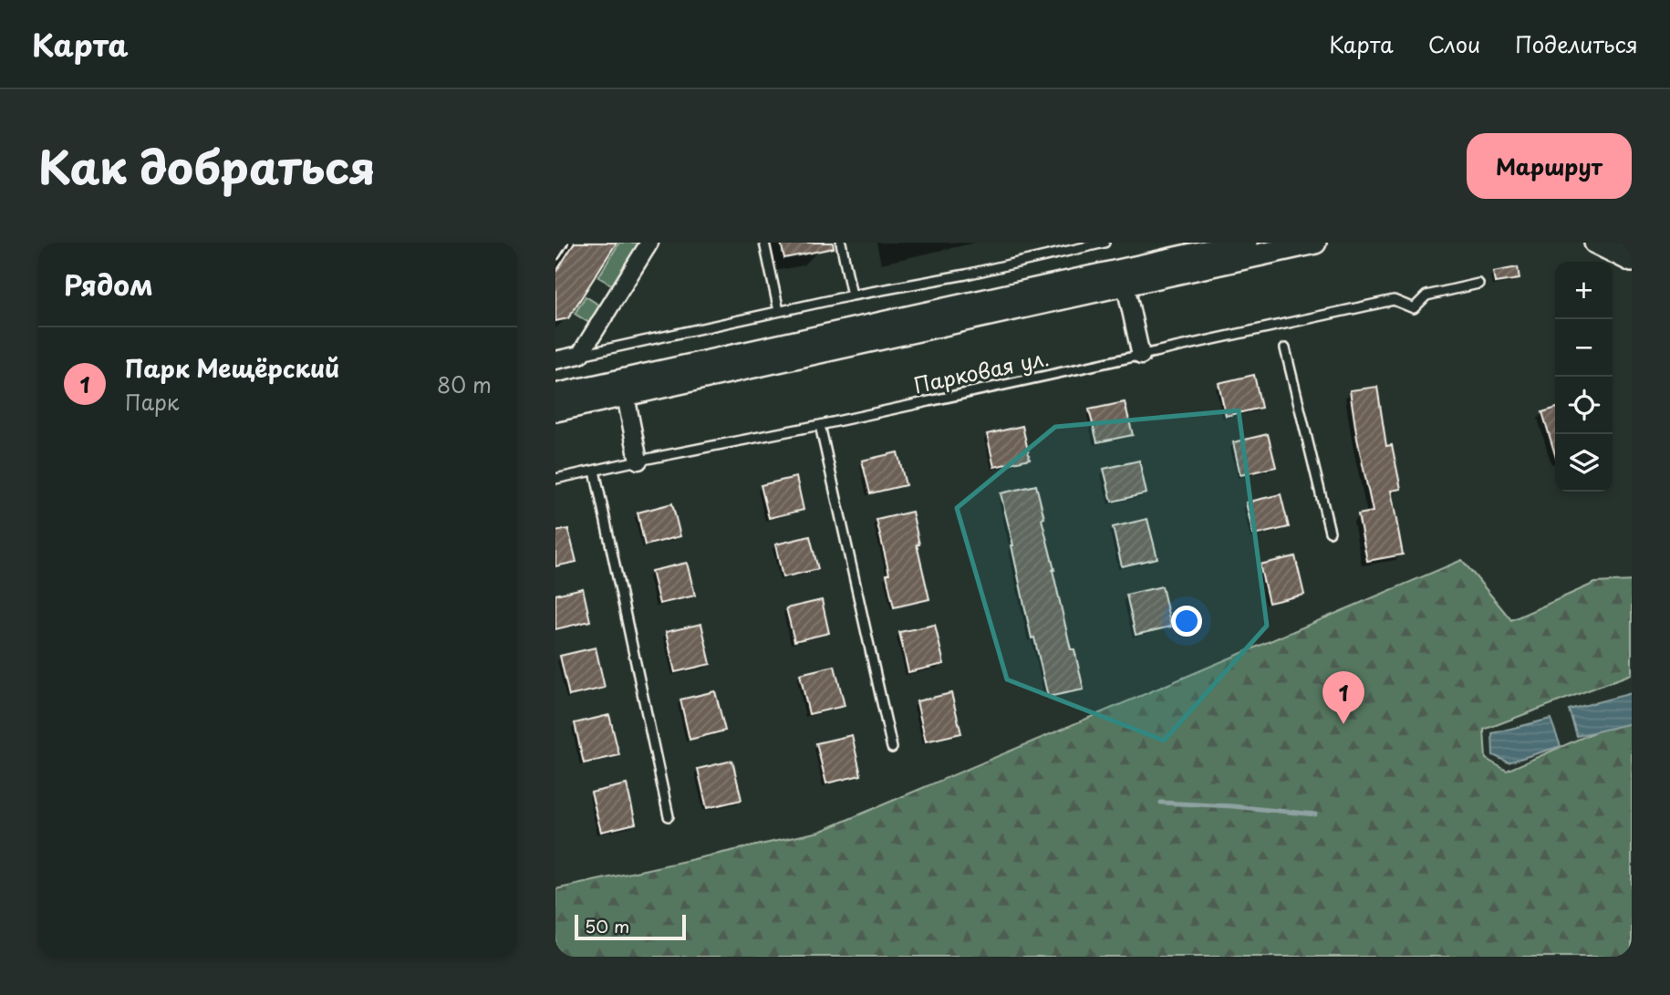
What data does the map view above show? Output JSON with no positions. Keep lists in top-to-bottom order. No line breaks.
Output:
{"streets":{"lane":["Парковая ул."]},"scale_bar":"50 m","page":{"header":"Карта","nav":["Карта","Слои","Поделиться"],"title":"Как добраться","buttons":"Маршрут","heading":"Рядом","map_buttons":["+","−"],"list":[{"mark":"1","name":"Парк Мещёрский","note":"Парк","value":"80 m"}],"pins":"1","scale":"50 m"}}
